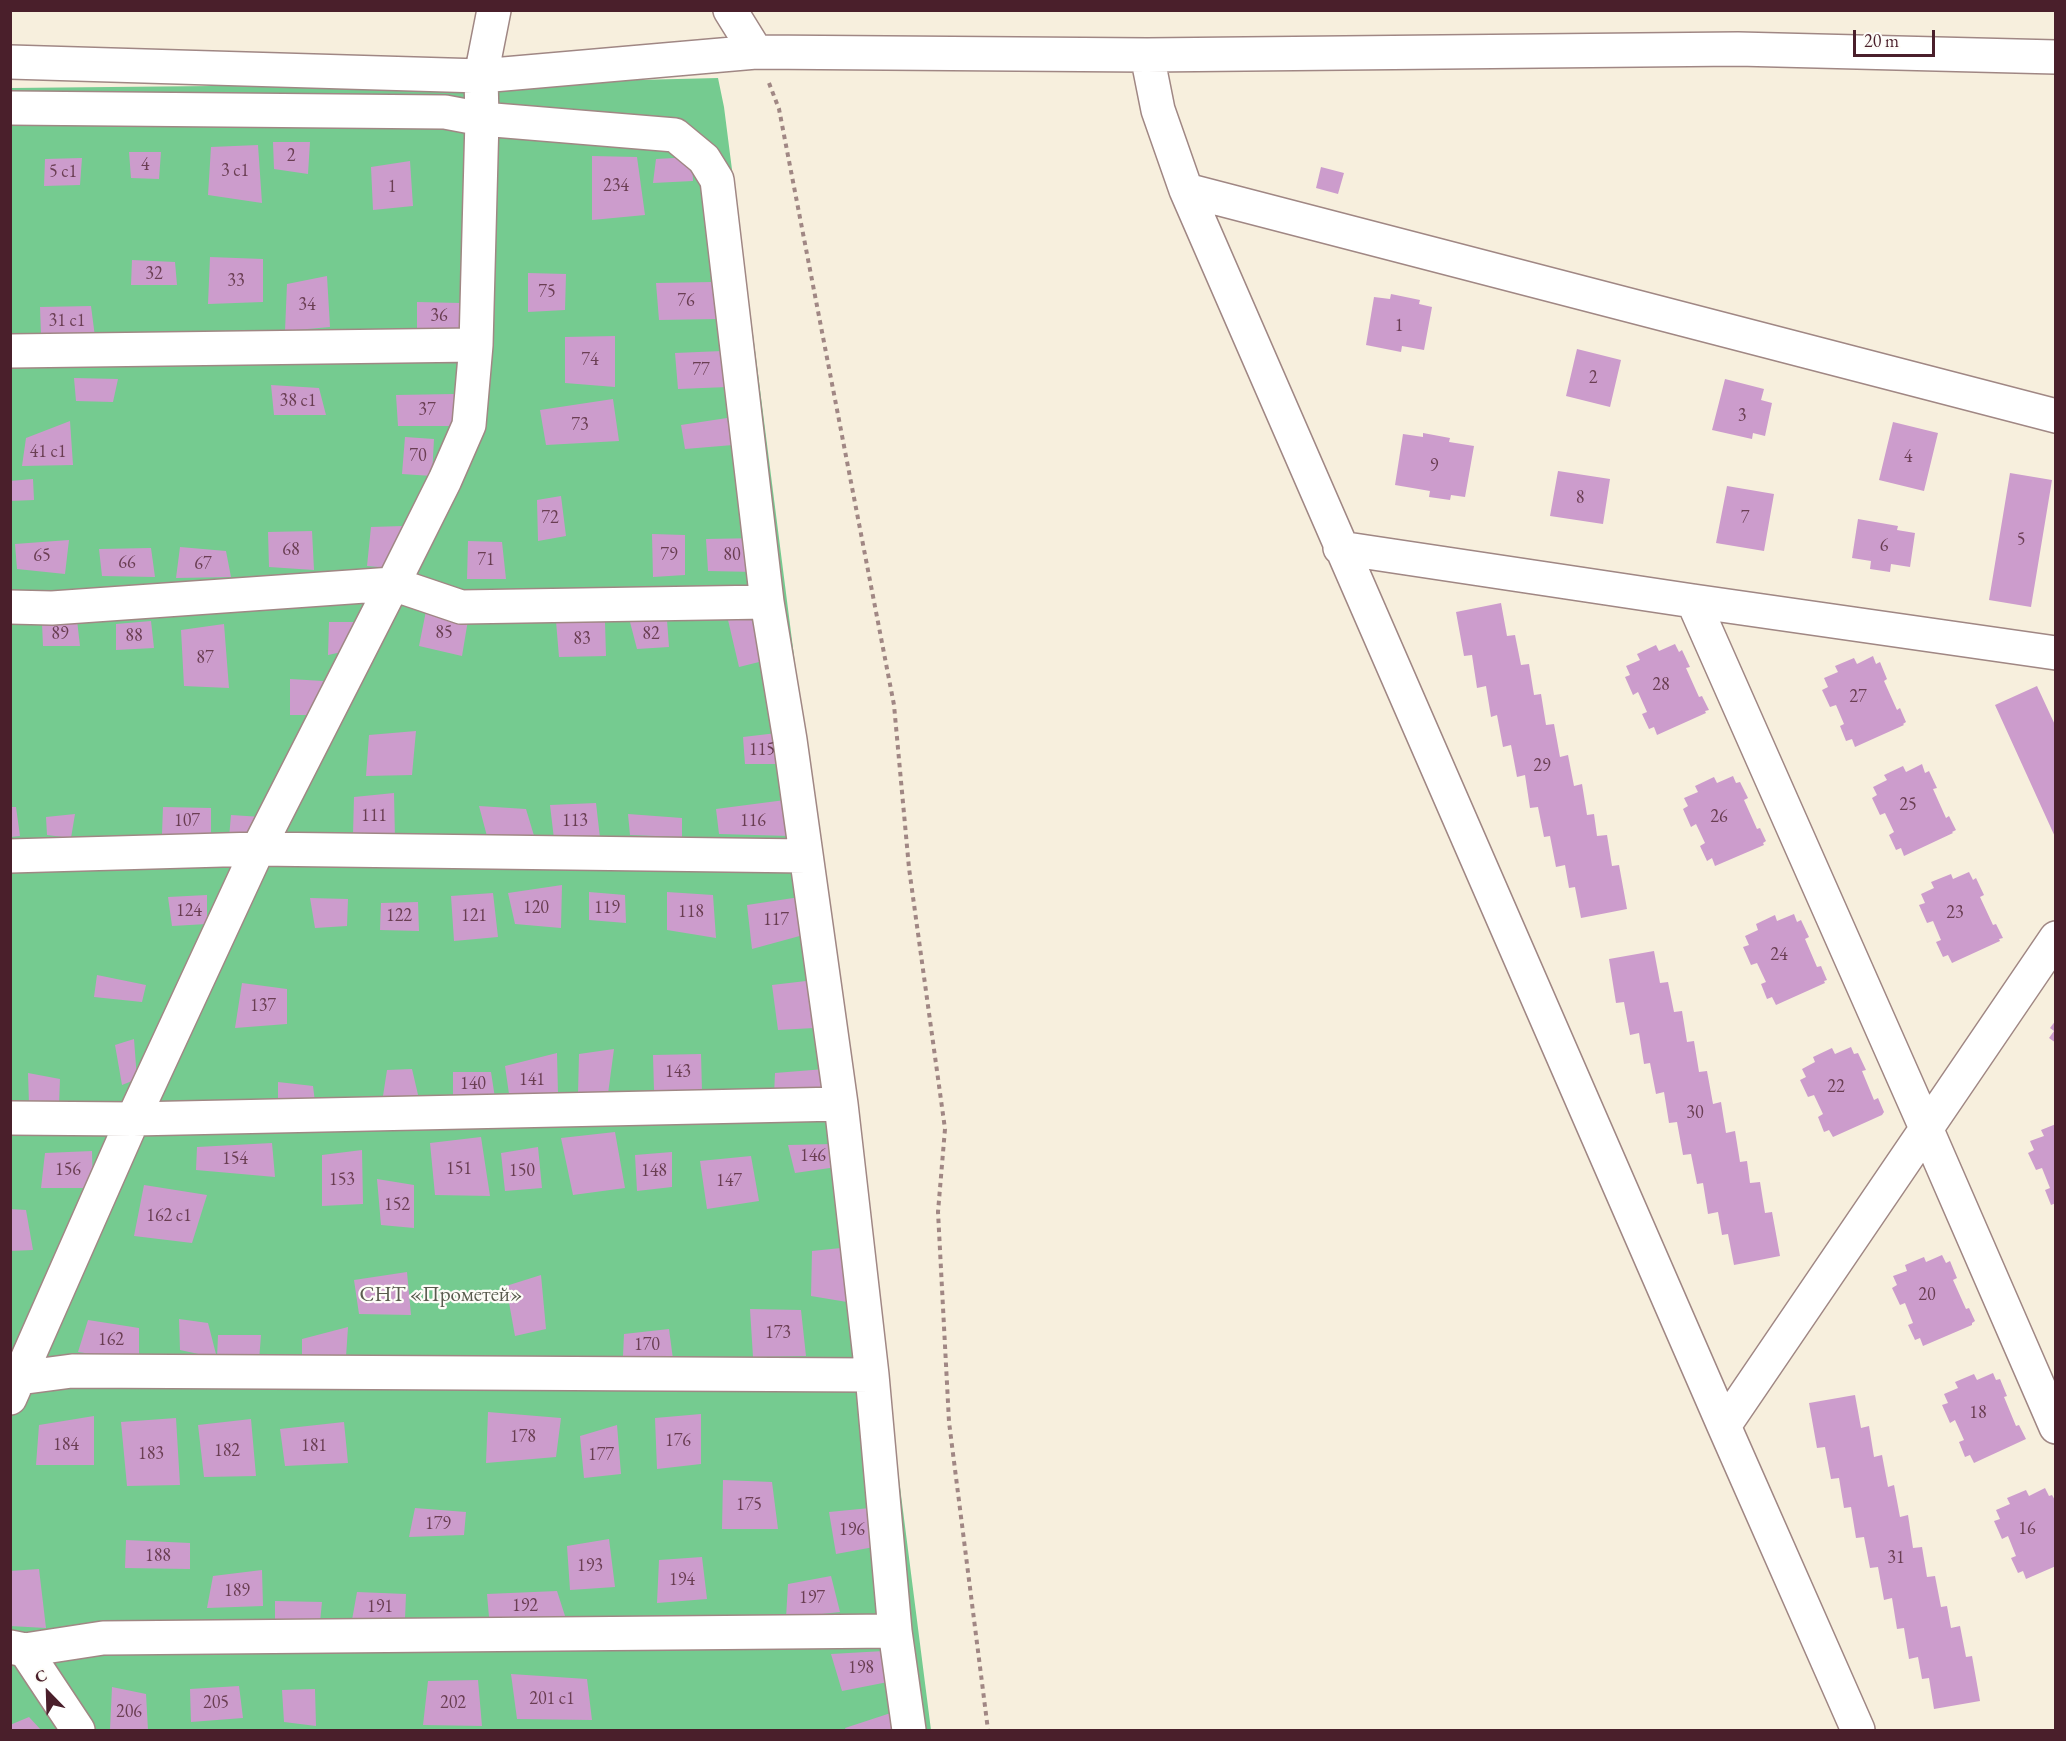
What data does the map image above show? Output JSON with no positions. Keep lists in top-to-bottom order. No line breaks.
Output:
{"parks":["СНТ «Прометей»"],"house_numbers":["2","4","3 с1","5 с1","234","1","32","33","75","76","34","36","31 с1","1","74","77","2","38 с1","37","3","73","41 с1","70","4","9","8","72","7","5","6","68","79","80","65","71","66","67","85","89","82","88","83","87","28","27","115","29","25","111","26","107","113","116","120","119","124","118","23","122","121","117","24","137","143","141","140","22","30","146","154","151","156","150","148","153","147","152","162 с1","20","173","162","170","18","178","176","184","181","182","183","177","175","179","16","196","188","31","193","194","189","197","192","191","198","201 с1","205","202","206"],"scale_bar":"20 m","north":"top left"}
